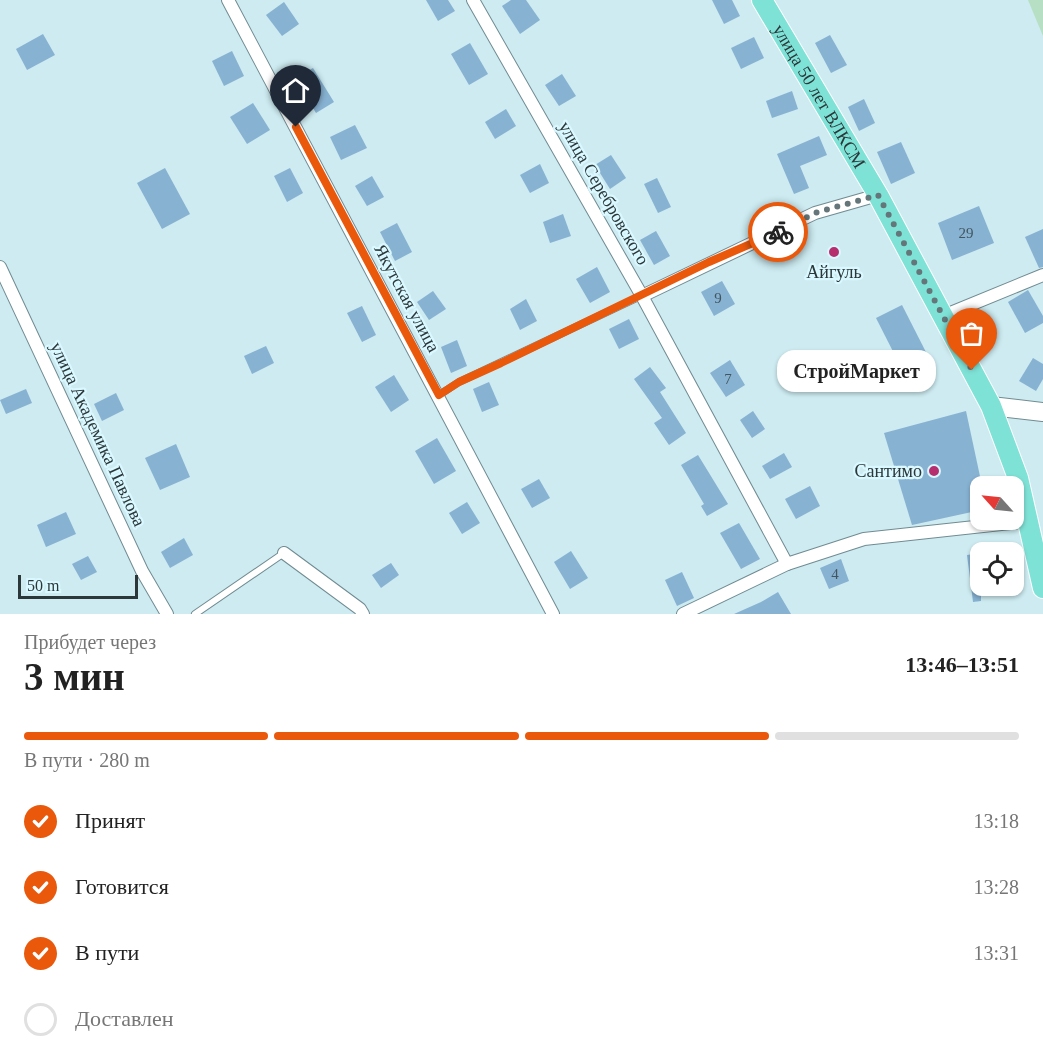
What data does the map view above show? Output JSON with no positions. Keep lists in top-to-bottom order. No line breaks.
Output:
{"streets":{"main road":["улица 50 лет ВЛКСМ"],"street":["улица Серебровского","Якутская улица","улица Академика Павлова"]},"places":["Айгуль","СтройМаркет","Сантимо"],"house_numbers":["29","9","7","4"],"scale_bar":"50 m","north":"top left","page":{"bubble":"СтройМаркет","scale":"50 m","heading":["3 мин","Прибудет через","13:46–13:51"],"bar":"В пути · 280 m","list":[["Принят","13:18"],["Готовится","13:28"],["В пути","13:31"],"Доставлен"]}}
